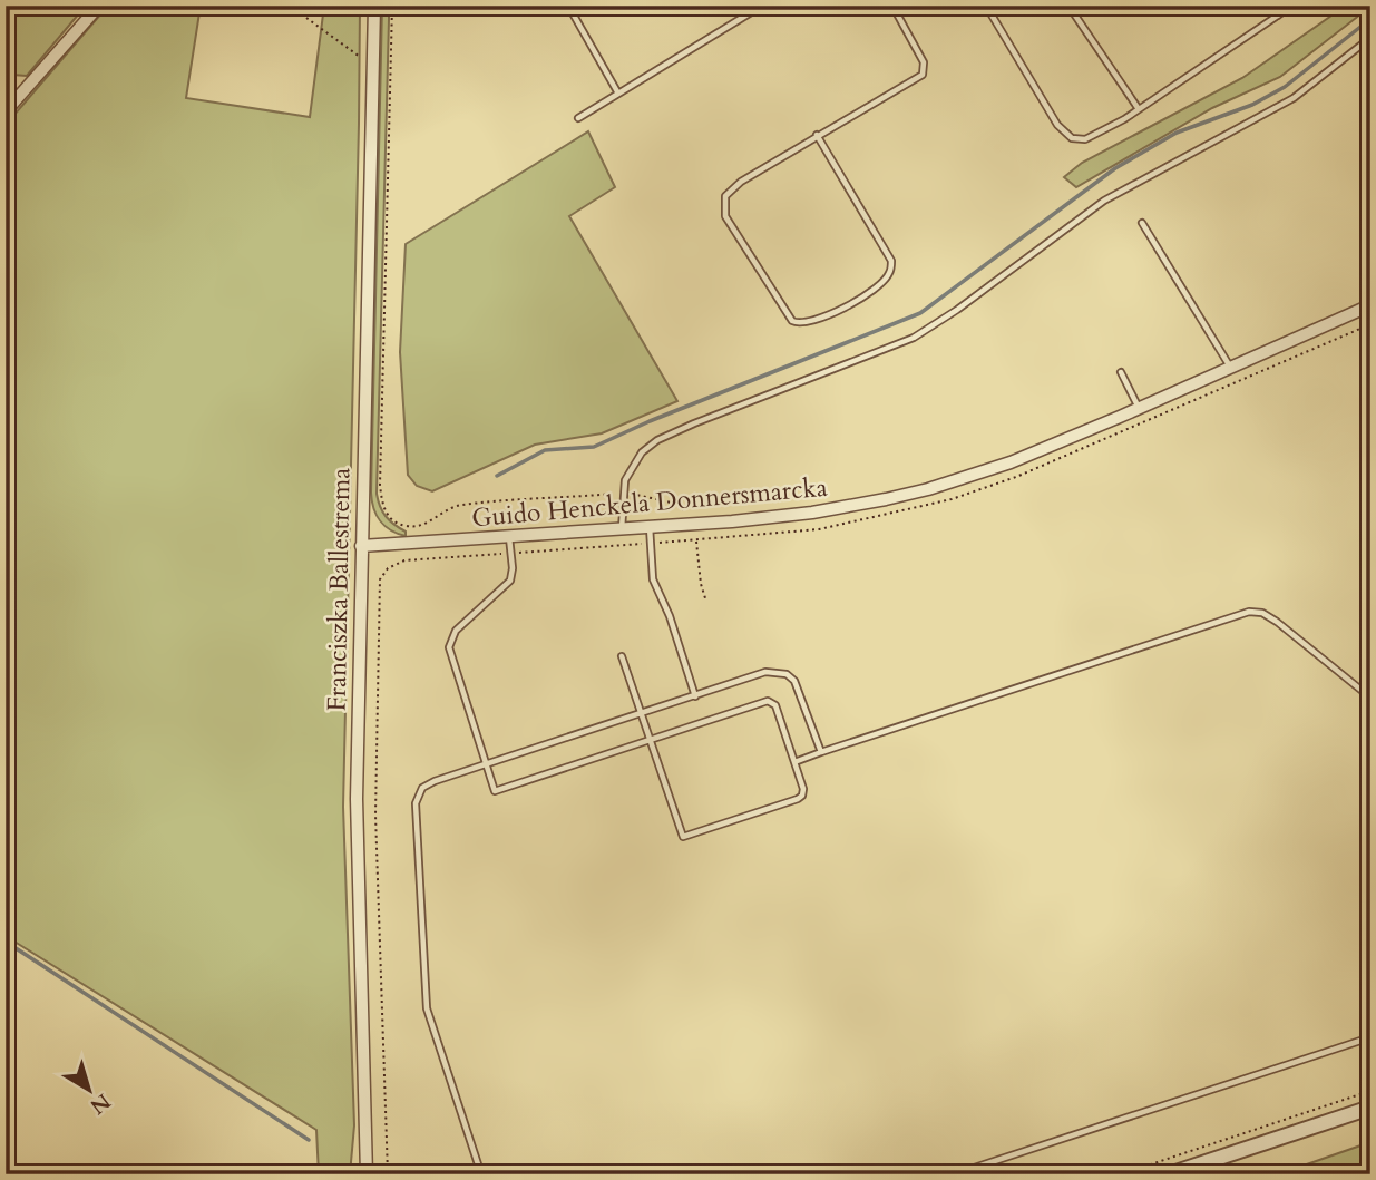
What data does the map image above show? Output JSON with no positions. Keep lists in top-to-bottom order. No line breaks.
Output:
{"streets":{"street":["Guido Henckela Donnersmarcka","Franciszka Ballestrema"]},"crossings":[["Guido Henckela Donnersmarcka","Franciszka Ballestrema"]],"north":"bottom right"}
